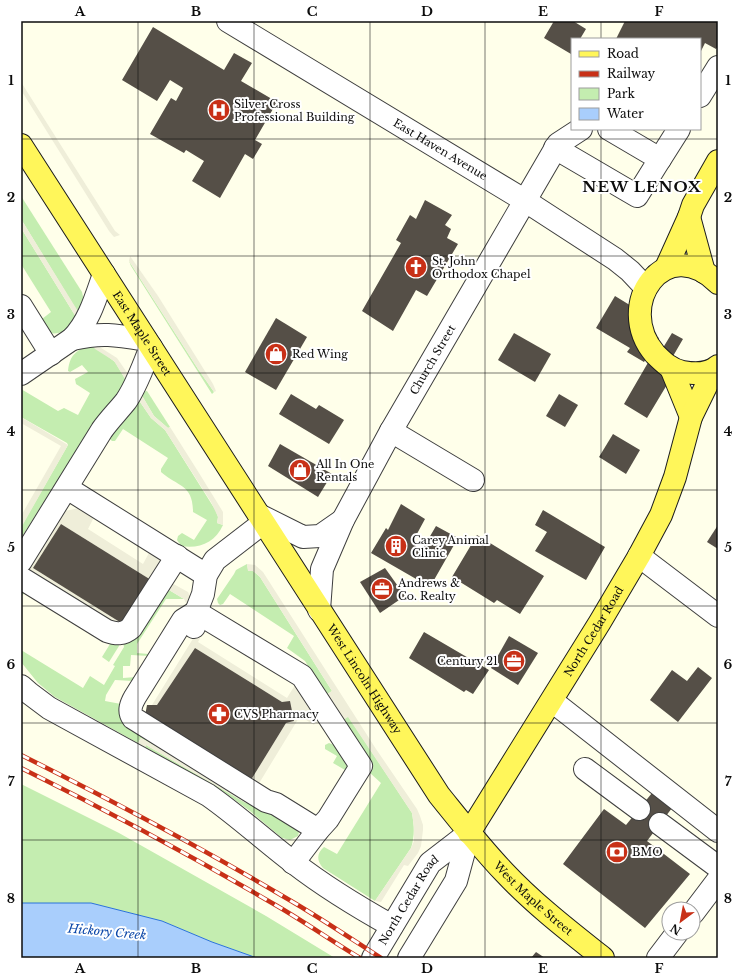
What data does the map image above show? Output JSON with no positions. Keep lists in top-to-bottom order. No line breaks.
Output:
{"streets":{"main road":["East Maple Street","North Cedar Road","West Lincoln Highway","West Maple Street"],"street":["East Haven Avenue","Church Street"]},"crossings":[["East Haven Avenue","Church Street"],["East Maple Street","West Lincoln Highway"],["Church Street","West Lincoln Highway"],["North Cedar Road","West Lincoln Highway"],["North Cedar Road","West Maple Street"],["West Lincoln Highway","West Maple Street"]],"districts":["NEW LENOX"],"water":["Hickory Creek"],"places":{"hospital":["Silver Cross Professional Building"],"church":["St. John Orthodox Chapel"],"shop":["Red Wing","All In One Rentals"],"building":["Carey Animal Clinic"],"office":["Andrews & Co. Realty","Century 21"],"pharmacy":["CVS Pharmacy"],"bank":["BMO"]},"legend":["Road","Railway","Park","Water"],"north":"bottom left","grid":{"columns":["A","B","C","D","E","F"],"rows":["1","2","3","4","5","6","7","8"]}}
